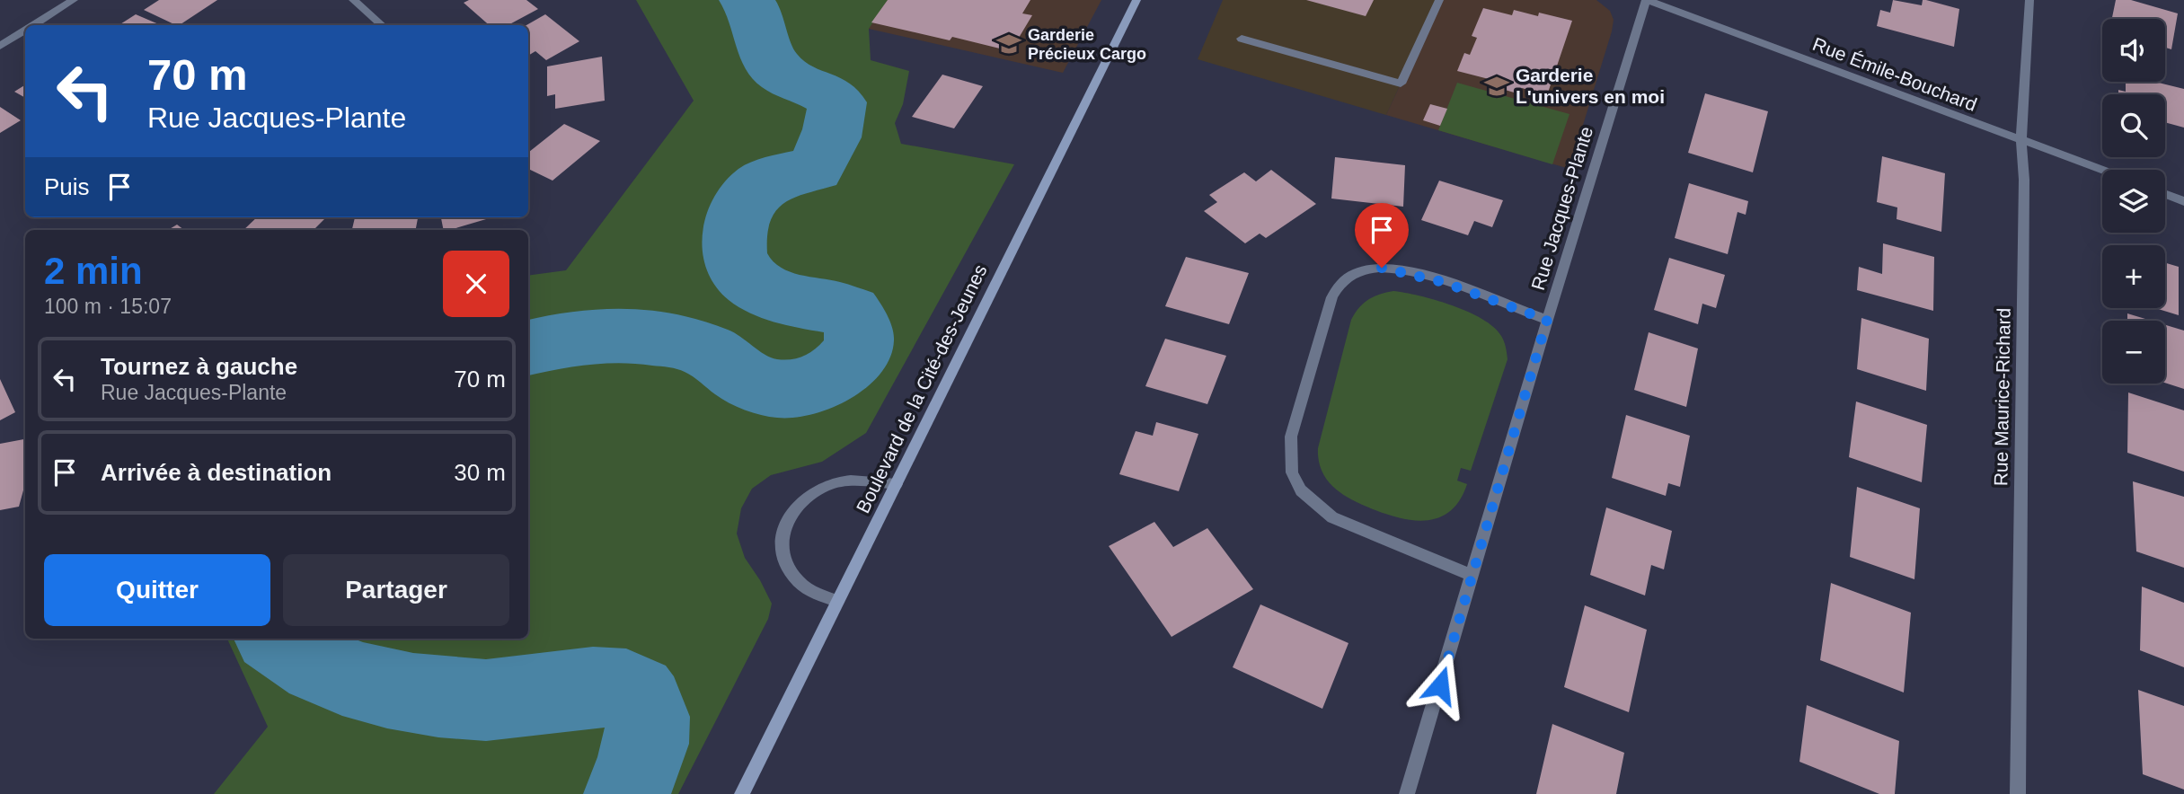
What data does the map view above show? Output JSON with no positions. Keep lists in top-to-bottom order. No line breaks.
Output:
{"streets":{"main road":["Boulevard de la Cité-des-Jeunes"],"street":["Rue Émile-Bouchard","Rue Jacques-Plante","Rue Maurice-Richard"]},"crossings":[["Rue Émile-Bouchard","Rue Jacques-Plante"],["Rue Émile-Bouchard","Rue Maurice-Richard"]],"places":{"school or university":["Garderie Précieux Cargo","Garderie L'univers en moi"]},"page":{"map_buttons":["+","−"],"turn":["70 m","Rue Jacques-Plante"],"then":"Puis","heading":["2 min","100 m · 15:07"],"list":[{"name":"Tournez à gauche","note":"Rue Jacques-Plante","value":"70 m"},{"name":"Arrivée à destination","value":"30 m"}],"buttons":["Quitter","Partager"]}}
